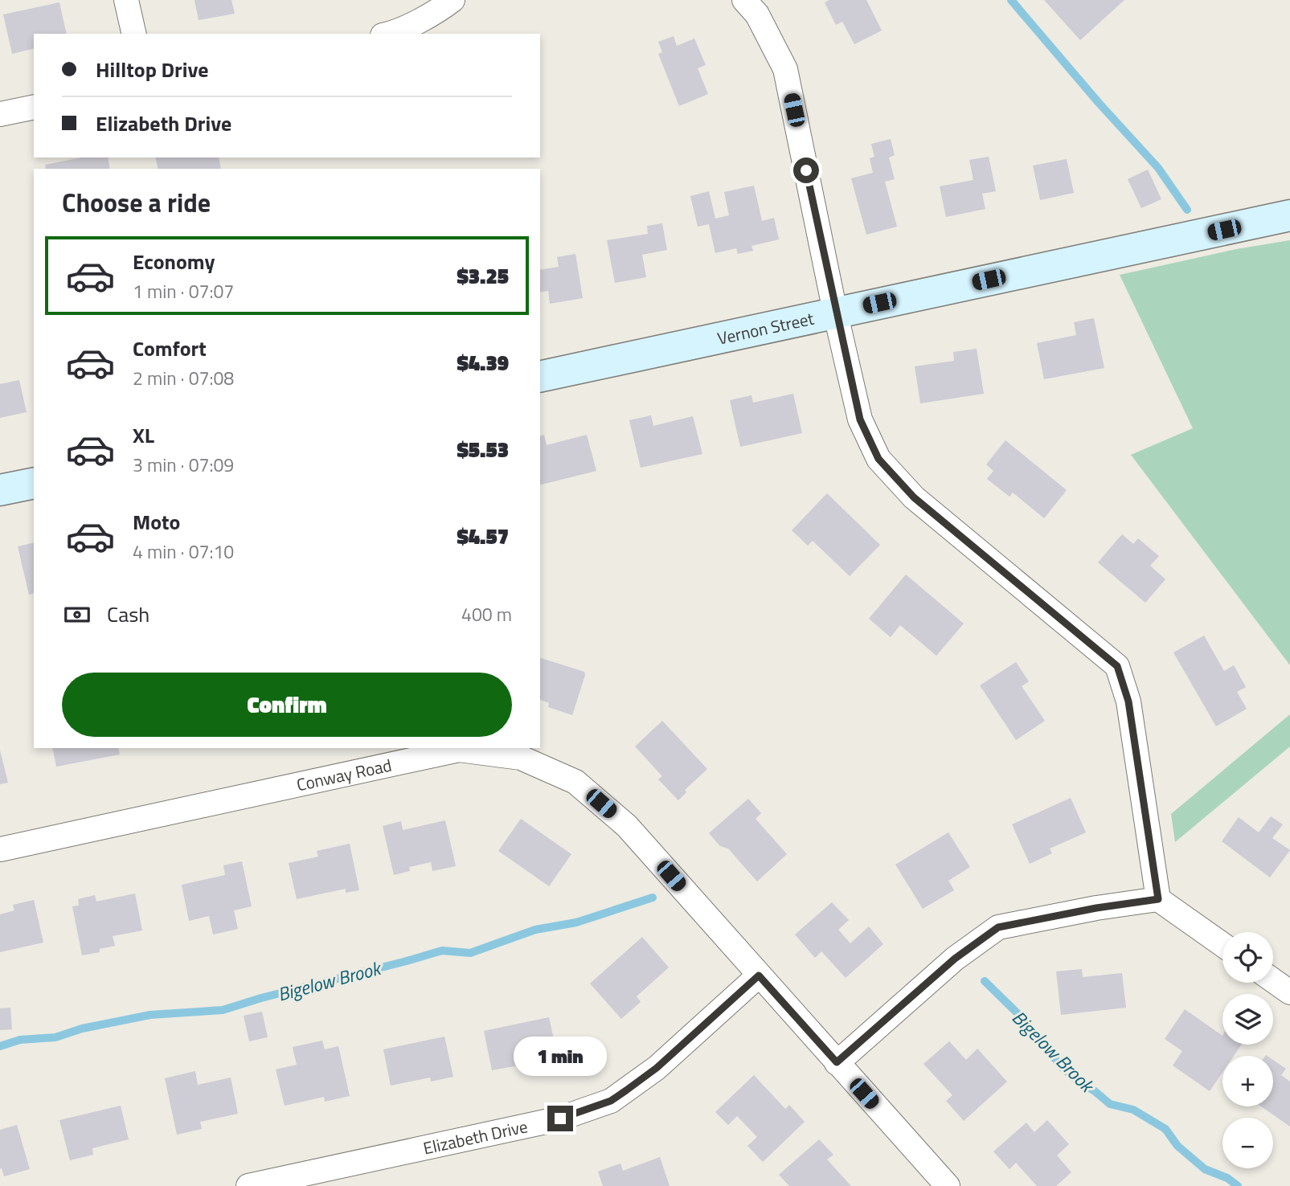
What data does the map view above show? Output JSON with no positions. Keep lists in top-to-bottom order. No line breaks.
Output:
{"streets":{"street":["Vernon Street","Conway Road","Elizabeth Drive"]},"crossings":[["Conway Road","Elizabeth Drive"]],"water":["Bigelow Brook"],"page":{"banner":["Hilltop Drive","Elizabeth Drive"],"heading":"Choose a ride","list":[{"name":"Economy","note":"1 min · 07:07","value":"$3.25"},{"name":"Comfort","note":"2 min · 07:08","value":"$4.39"},{"name":"XL","note":"3 min · 07:09","value":"$5.53"},{"name":"Moto","note":"4 min · 07:10","value":"$4.57"}],"pay":["Cash","400 m"],"buttons":"Confirm","map_buttons":["+","−"],"bubble":"1 min"}}
